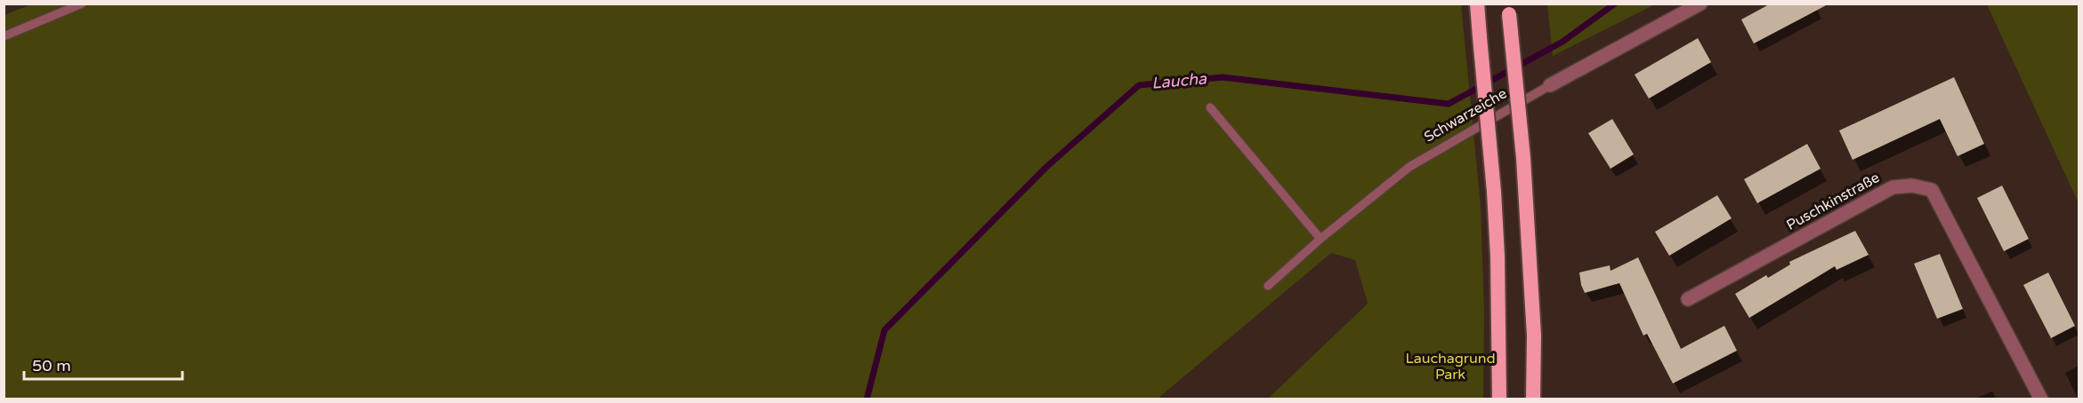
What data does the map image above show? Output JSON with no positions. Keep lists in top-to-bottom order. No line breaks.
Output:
{"streets":{"street":["Schwarzeiche","Puschkinstraße"]},"water":["Laucha"],"parks":["Lauchagrund Park"],"scale_bar":"50 m"}
